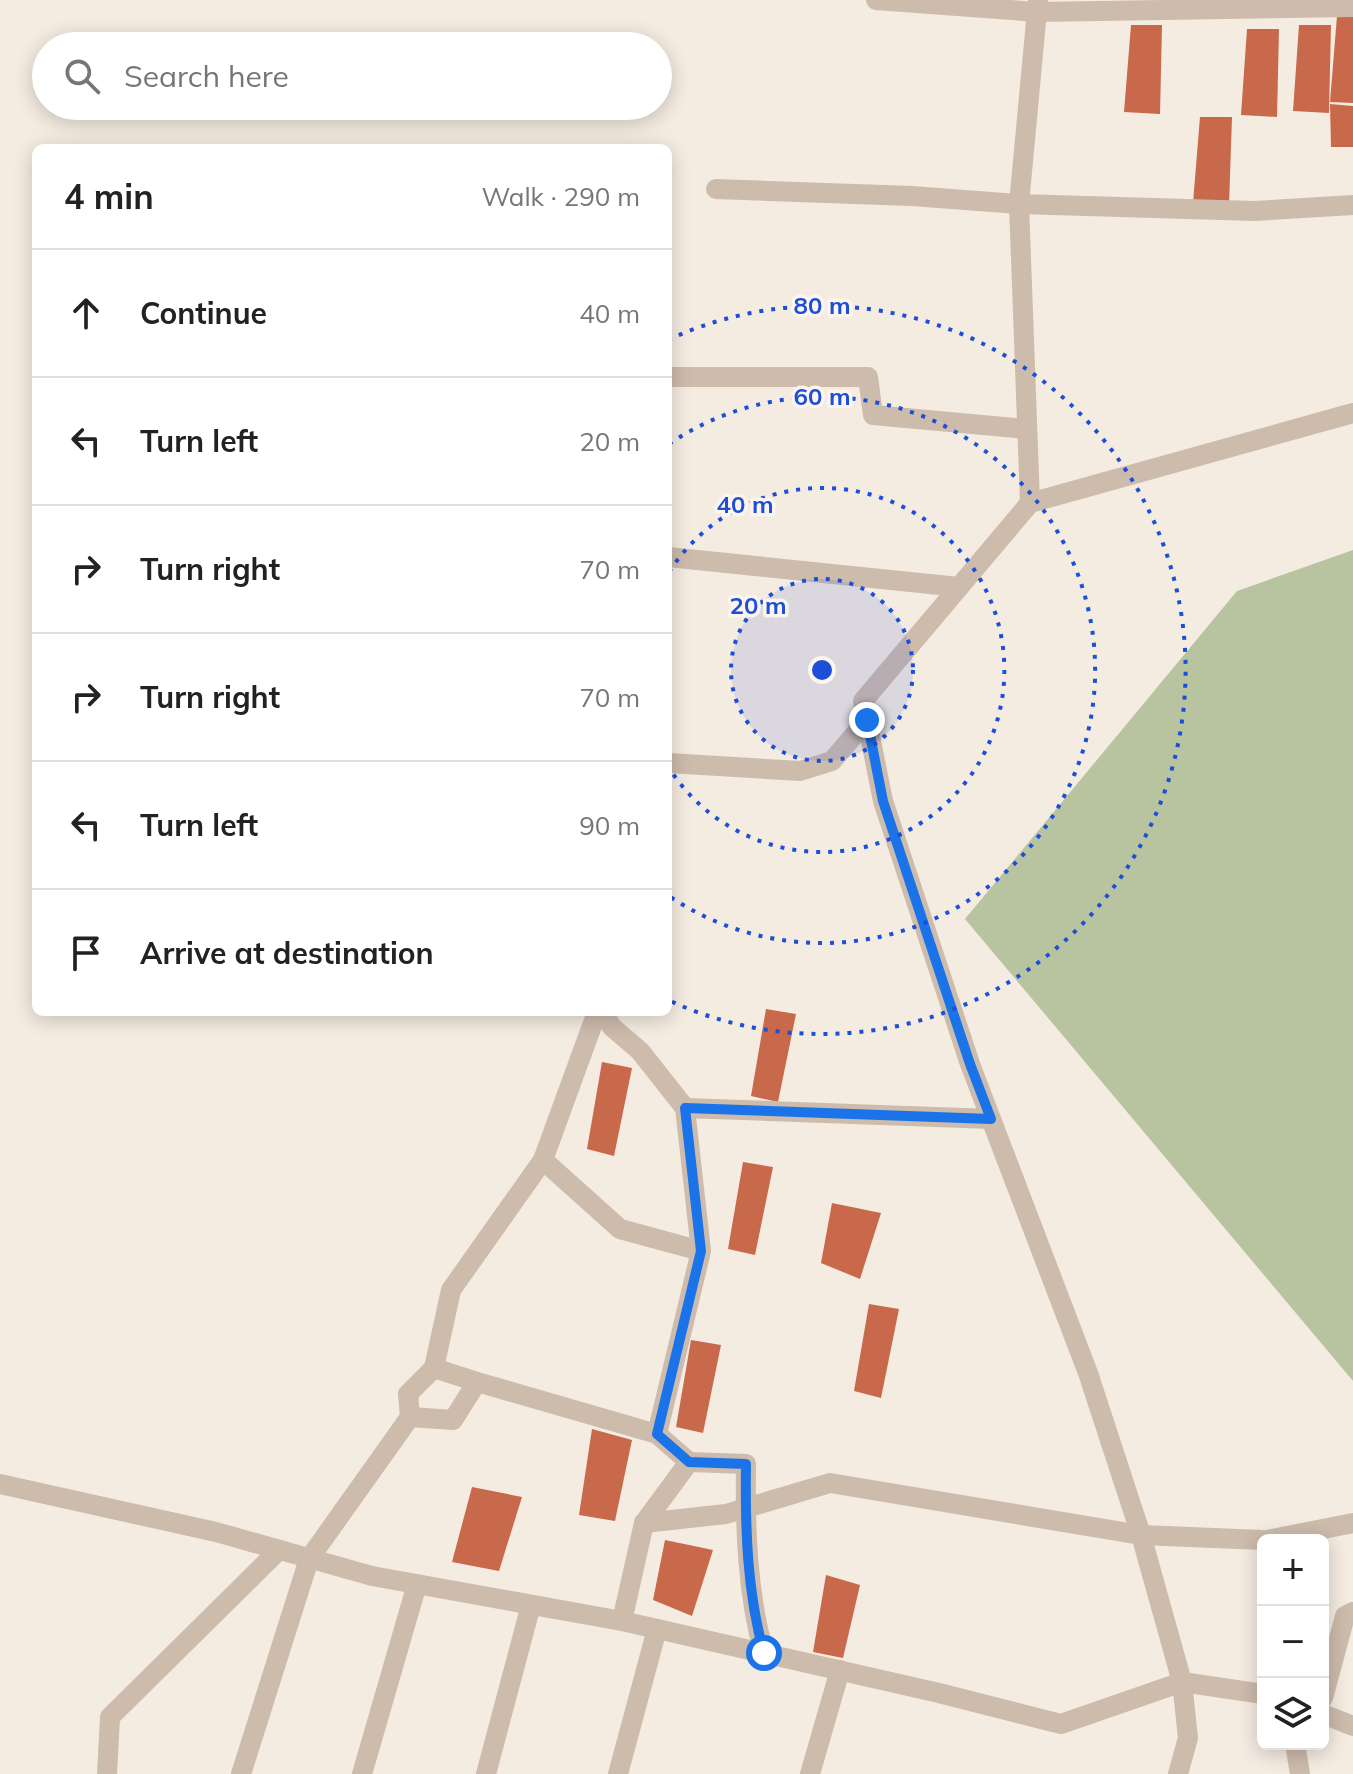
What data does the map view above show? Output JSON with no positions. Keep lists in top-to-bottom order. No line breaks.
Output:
{"page":{"search":"Search here","heading":["4 min","Walk · 290 m"],"list":[["Continue","40 m"],["Turn left","20 m"],["Turn right","70 m"],["Turn right","70 m"],["Turn left","90 m"],"Arrive at destination"],"map_buttons":["+","−"]},"rings":["80 m","60 m","40 m","20 m"]}
